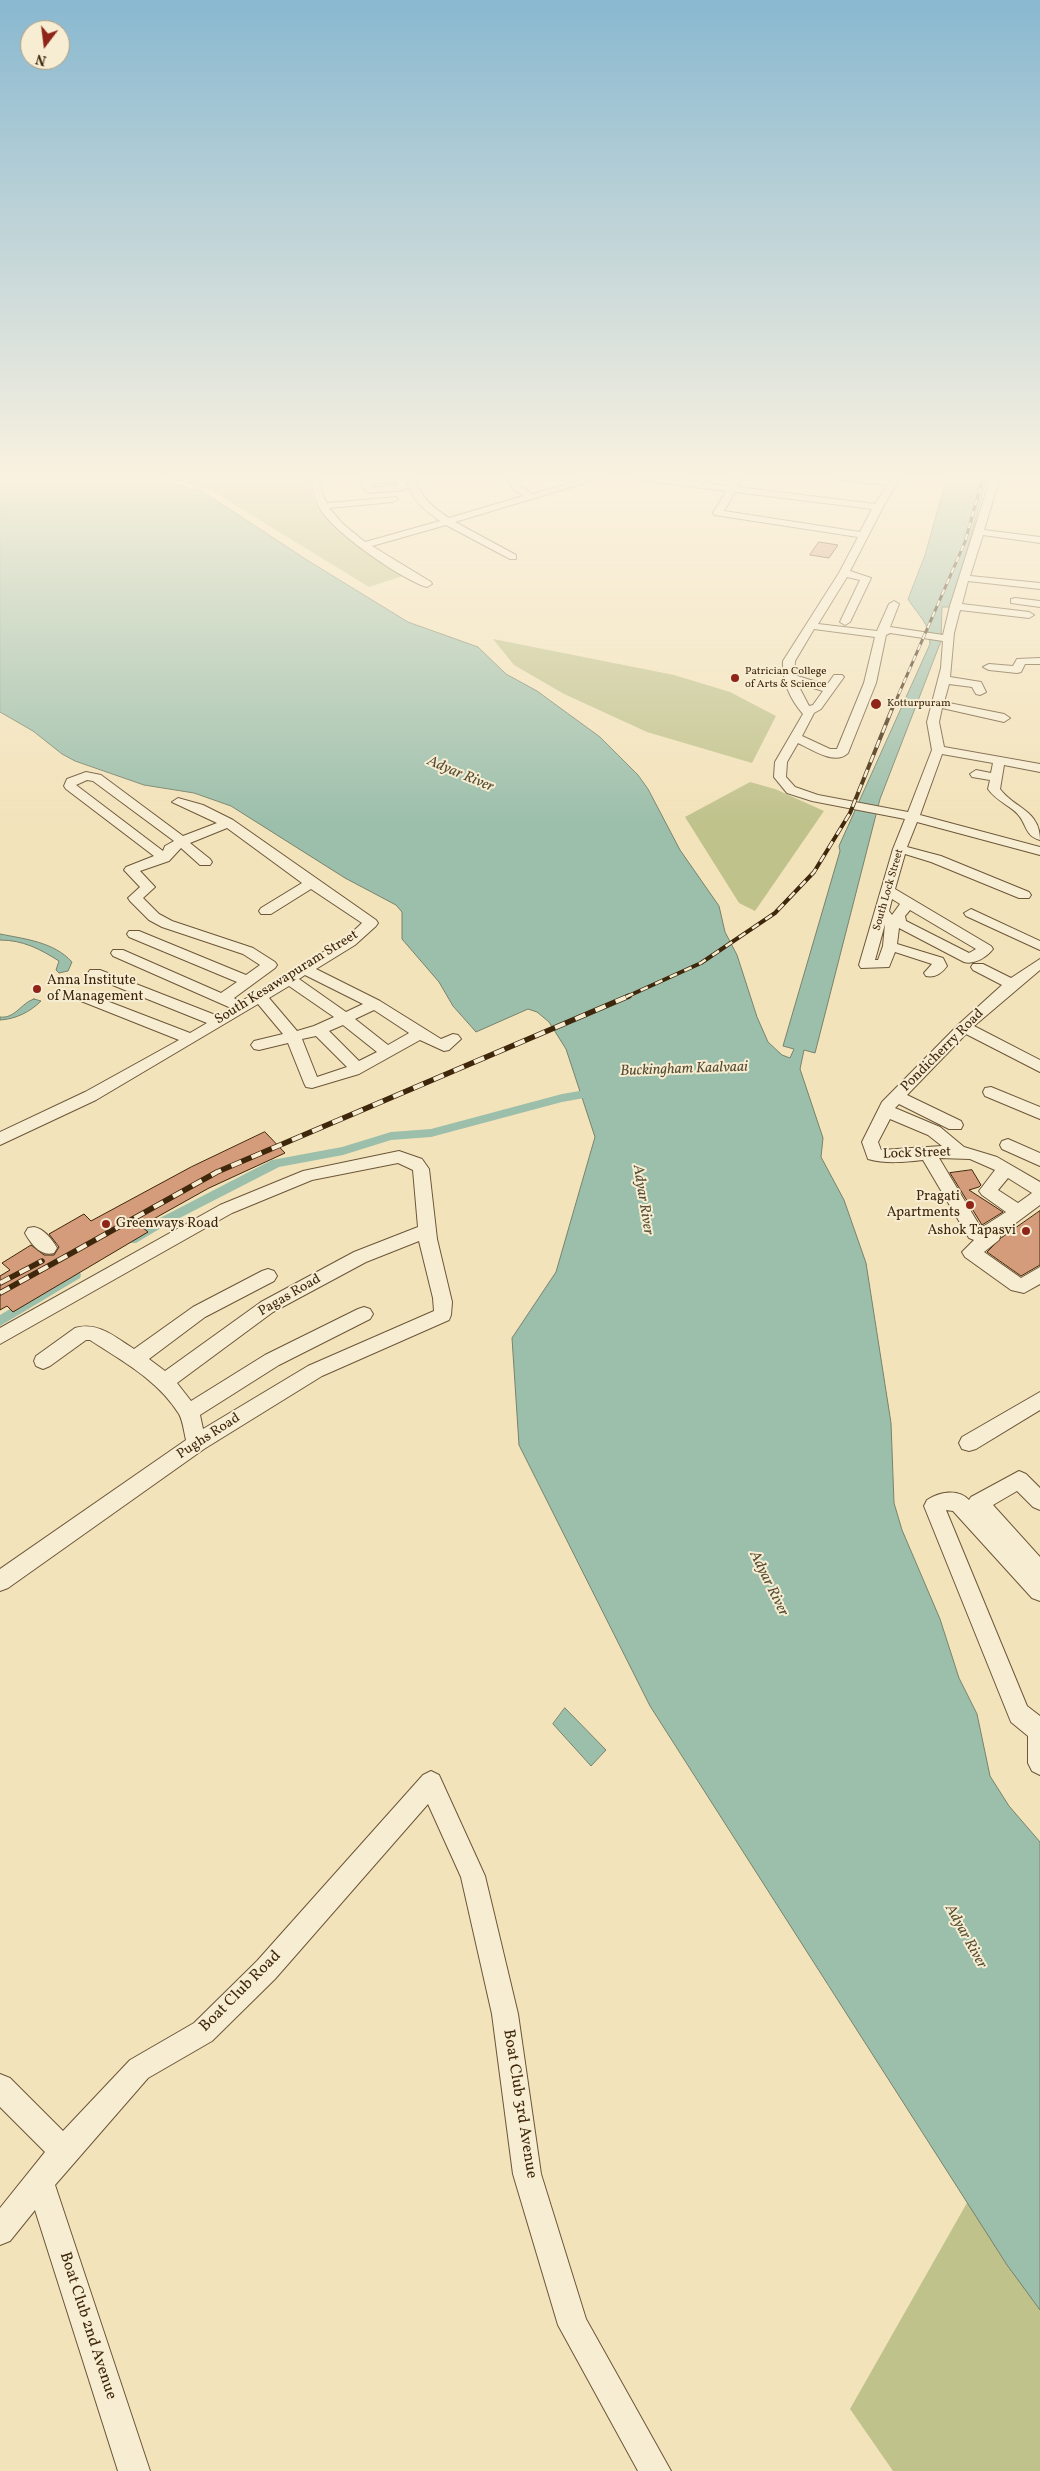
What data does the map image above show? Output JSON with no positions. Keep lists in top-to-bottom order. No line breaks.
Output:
{"streets":{"street":["South Lock Street","South Kesawapuram Street","Pondicherry Road","Lock Street","Pagas Road","Pughs Road","Boat Club Road","Boat Club 3rd Avenue","Boat Club 2nd Avenue"]},"crossings":[["Pondicherry Road","Lock Street"],["Pagas Road","Pughs Road"],["Boat Club Road","Boat Club 3rd Avenue"],["Boat Club Road","Boat Club 2nd Avenue"]],"water":["Adyar River","Buckingham Kaalvaai"],"places":["Patrician College of Arts & Science","Kotturpuram","Anna Institute of Management","Pragati Apartments","Greenways Road","Ashok Tapasvi"],"north":"bottom"}
